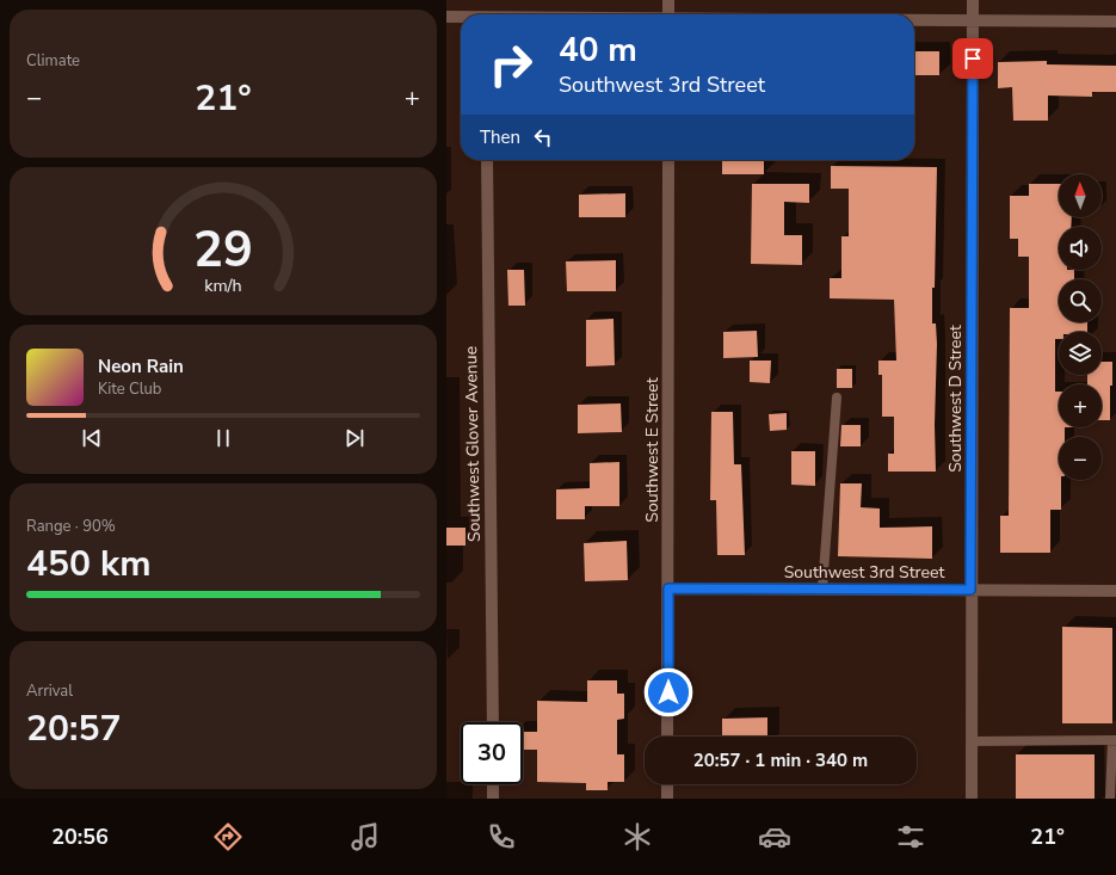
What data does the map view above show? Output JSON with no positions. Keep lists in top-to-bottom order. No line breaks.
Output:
{"streets":{"street":["Southwest D Street","Southwest Glover Avenue","Southwest E Street","Southwest 3rd Street"]},"crossings":[["Southwest D Street","Southwest 3rd Street"],["Southwest E Street","Southwest 3rd Street"]],"north":"top","page":{"tile":["Climate",["Range · 90%","450 km"],["Arrival","20:57"]],"turn":["40 m","Southwest 3rd Street"],"heat":["−","21°","+"],"then":"Then","map_buttons":["+","−"],"song":["Neon Rain","Kite Club"],"limit":"30","trip":"20:57 · 1 min · 340 m","tabs":["20:56","21°"],"gauge":["29","km/h"]}}
